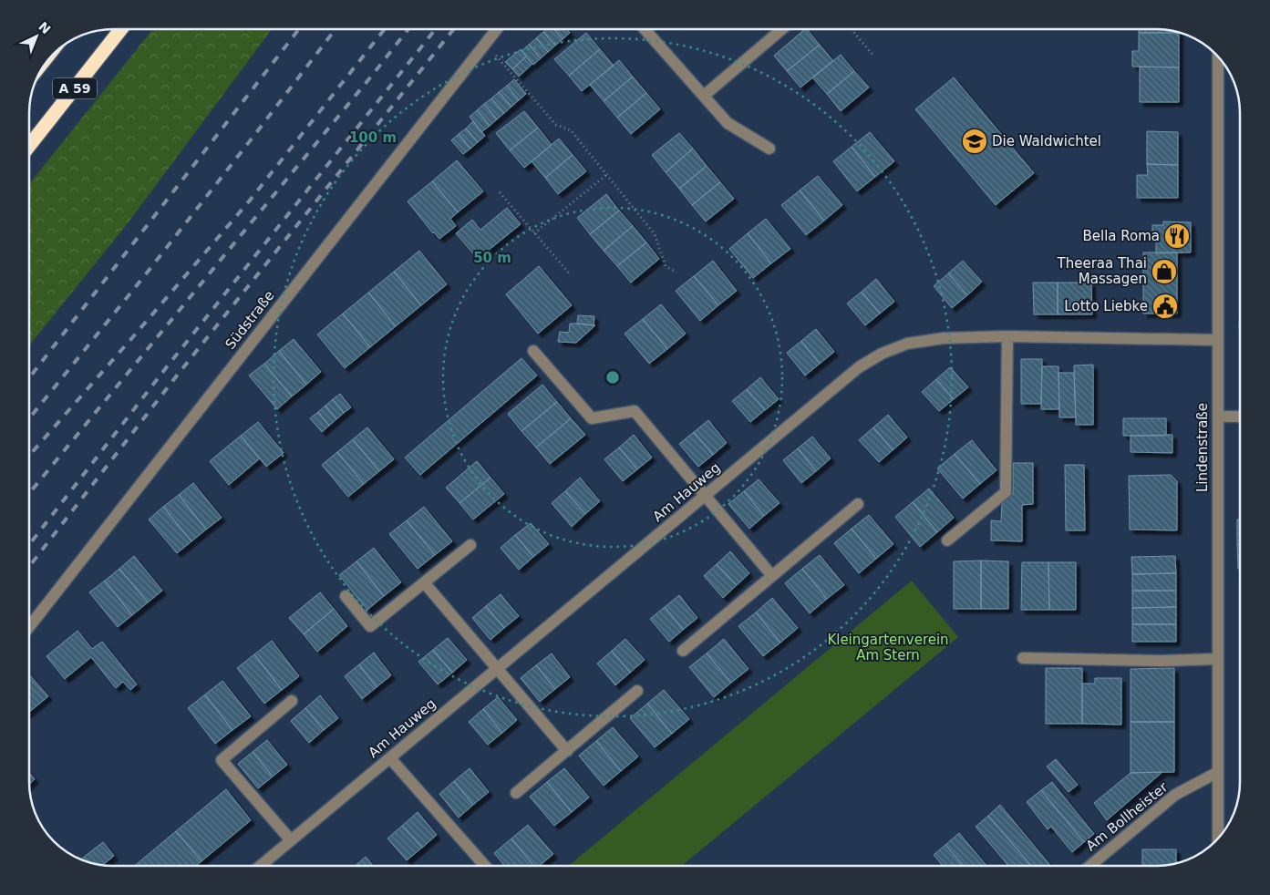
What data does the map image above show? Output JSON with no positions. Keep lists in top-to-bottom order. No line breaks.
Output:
{"streets":{"highway":["A 59"],"street":["Südstraße","Lindenstraße","Am Hauweg","Am Bollheister"]},"crossings":[["Lindenstraße","Am Hauweg"],["Lindenstraße","Am Bollheister"]],"parks":["Kleingartenverein Am Stern"],"places":{"school or university":["Die Waldwichtel"],"restaurant":["Bella Roma"],"shop":["Theeraa Thai Massagen"],"public building":["Lotto Liebke"]},"north":"top right","rings":["100 m","50 m"]}
